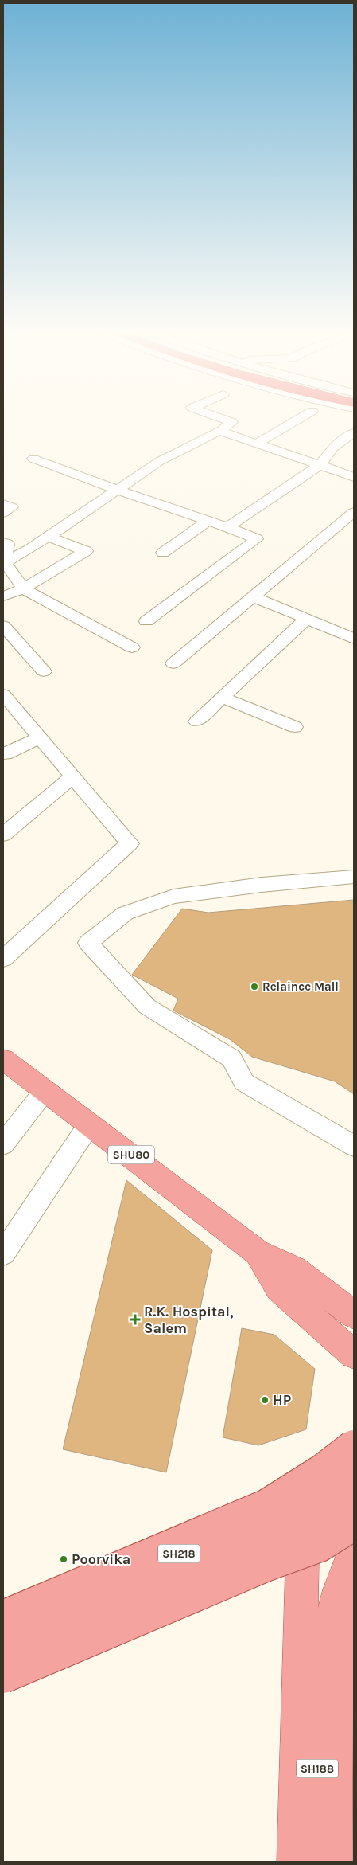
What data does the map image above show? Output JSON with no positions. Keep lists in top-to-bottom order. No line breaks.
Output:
{"streets":{"main road":["SHU80","SH218","SH188"]},"places":{"other":["Relaince Mall","HP","Poorvika"],"health":["R.K. Hospital, Salem"]}}
